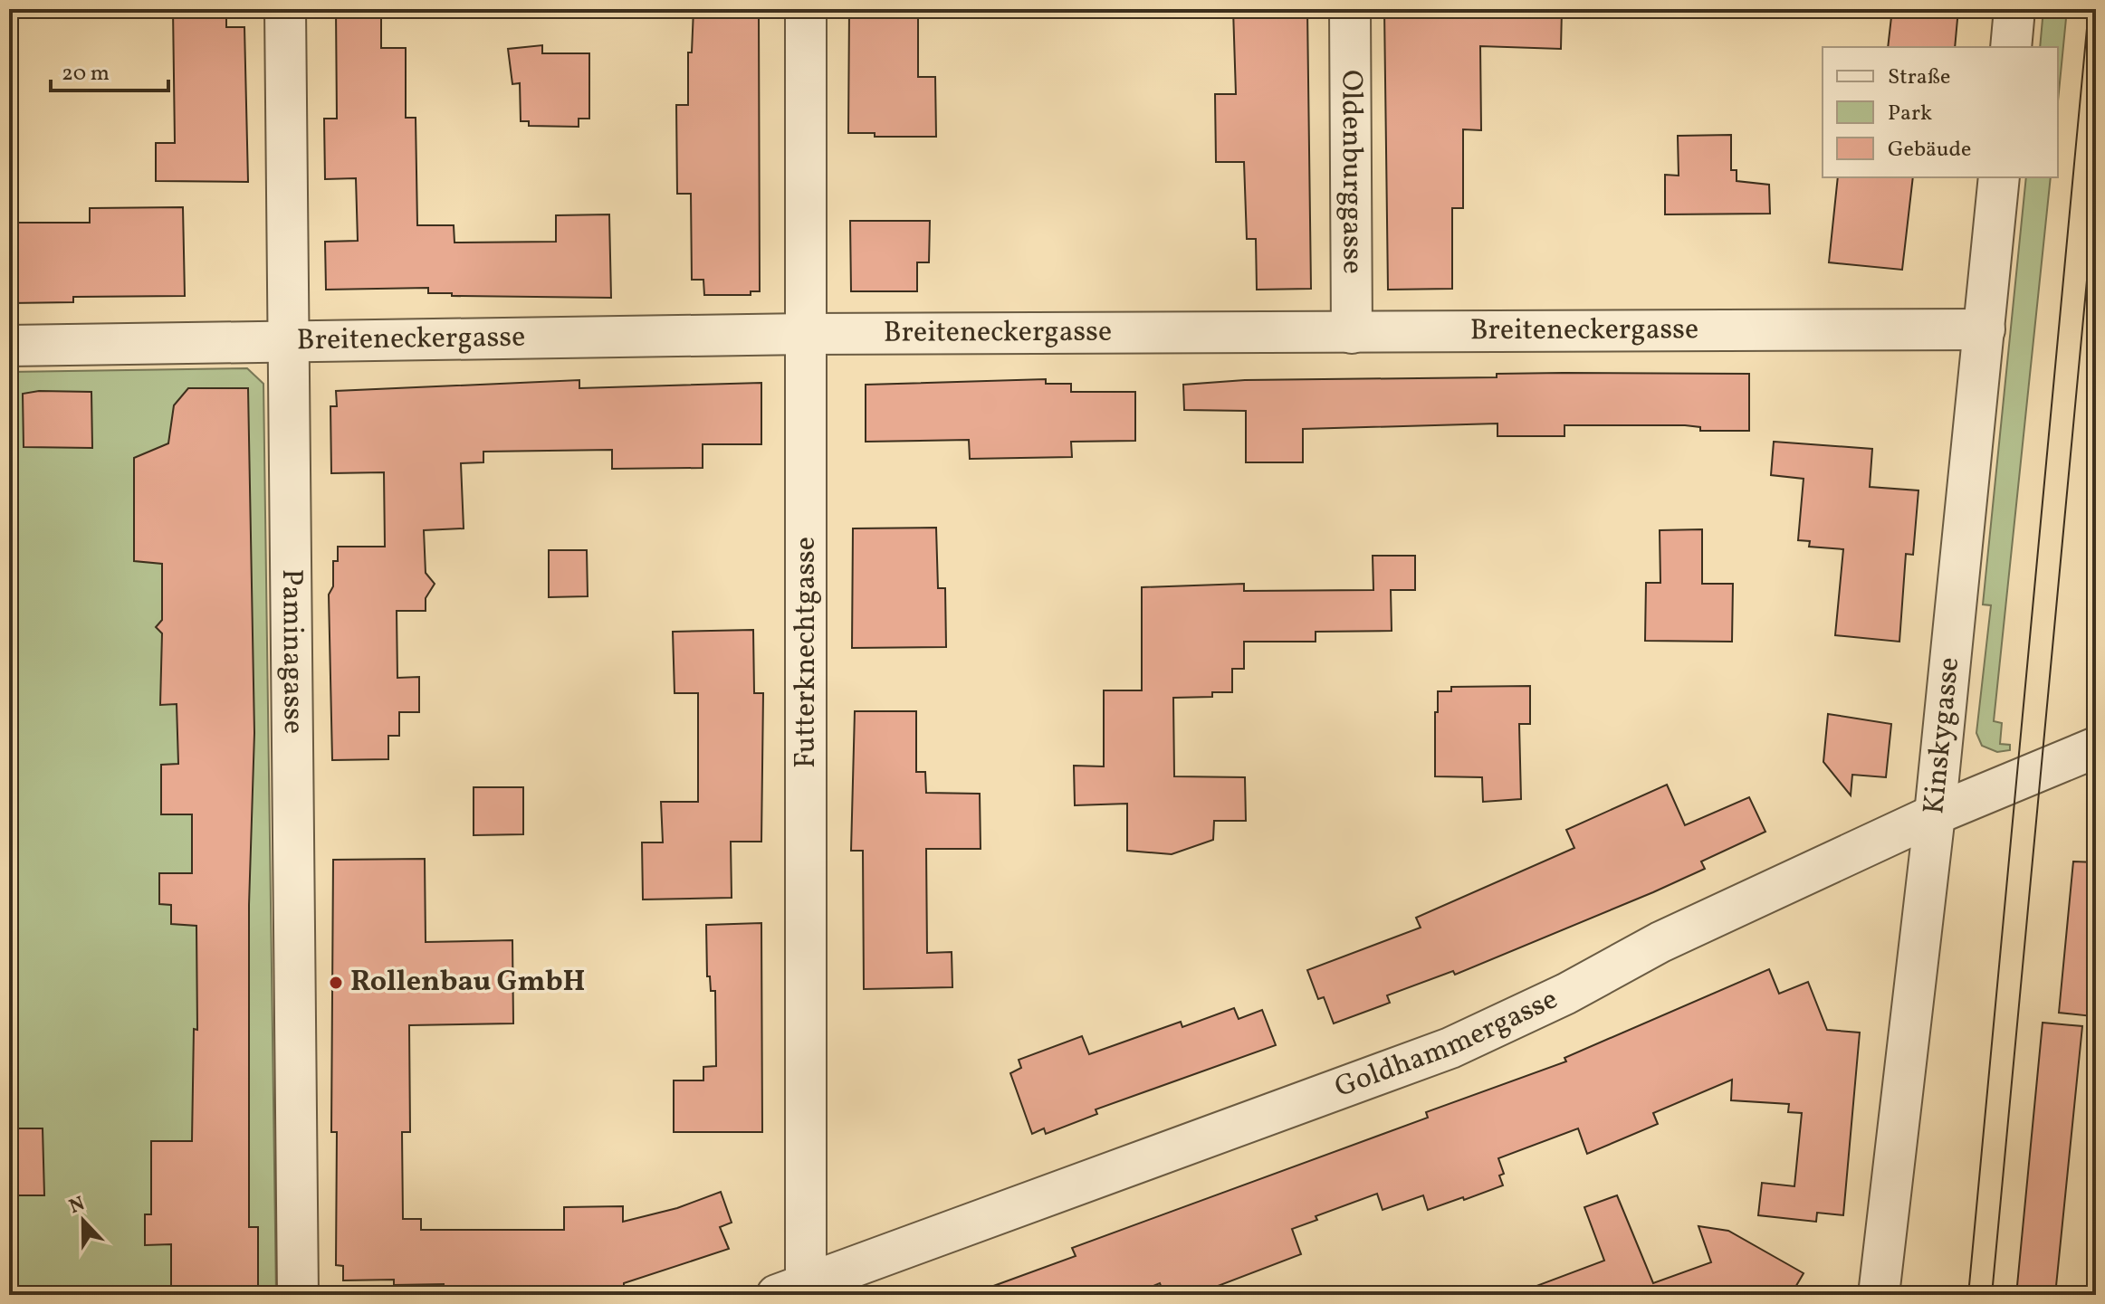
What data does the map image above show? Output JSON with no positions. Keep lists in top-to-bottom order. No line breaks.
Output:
{"streets":{"street":["Oldenburggasse","Breiteneckergasse","Paminagasse","Futterknechtgasse","Kinskygasse","Goldhammergasse"]},"crossings":[["Oldenburggasse","Breiteneckergasse"],["Breiteneckergasse","Paminagasse"],["Breiteneckergasse","Futterknechtgasse"],["Breiteneckergasse","Kinskygasse"],["Futterknechtgasse","Goldhammergasse"],["Kinskygasse","Goldhammergasse"]],"places":["Rollenbau GmbH"],"legend":["Straße","Park","Gebäude"],"scale_bar":"20 m","north":"top"}
